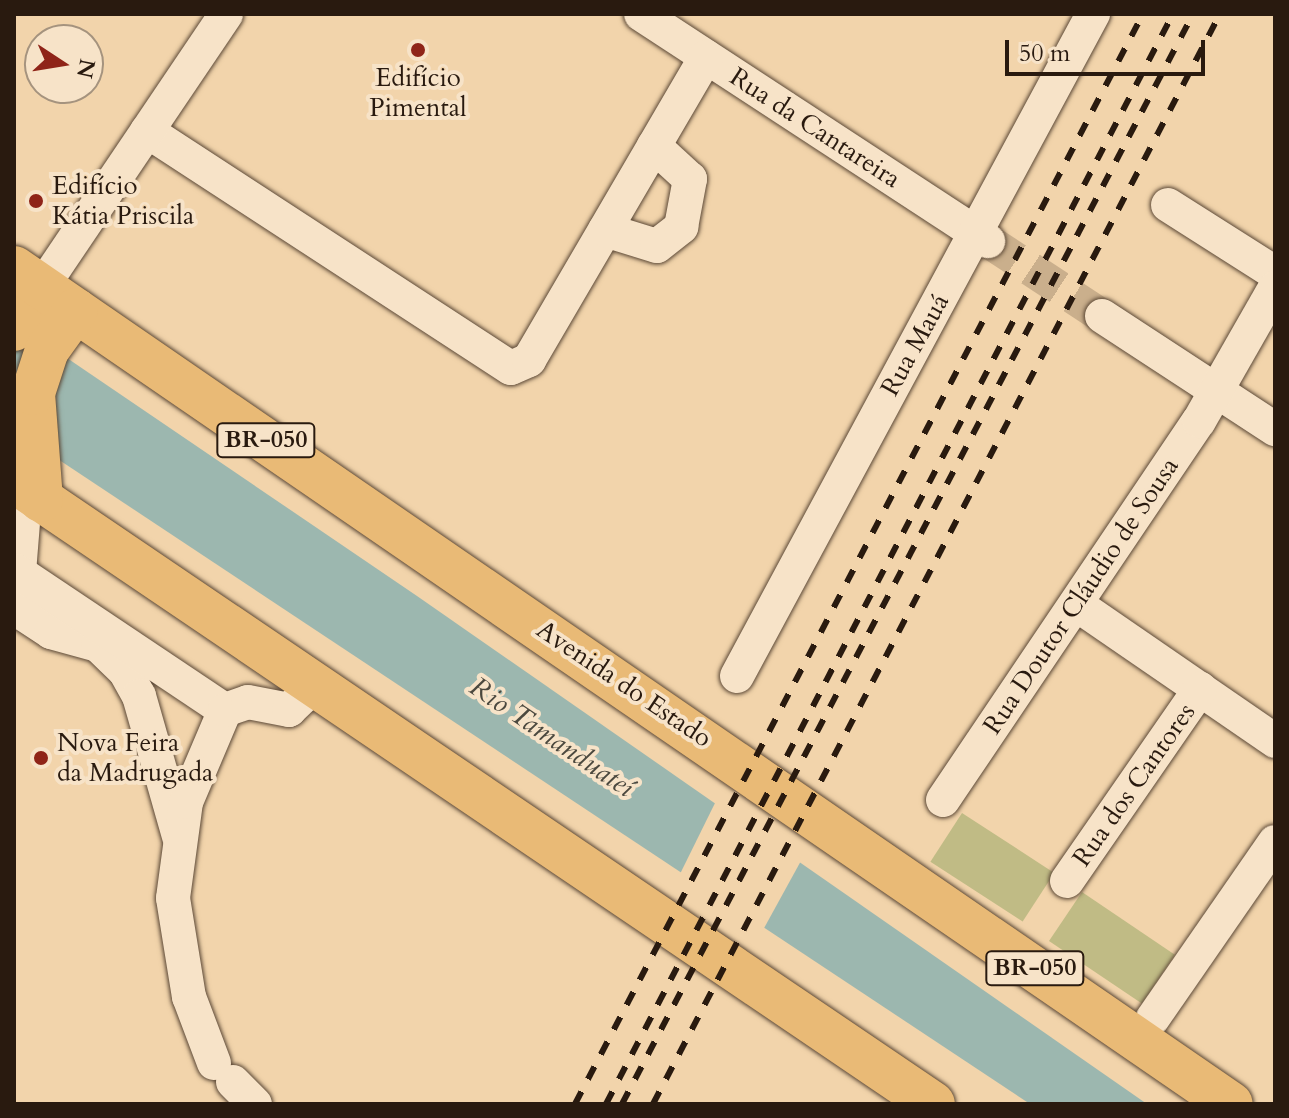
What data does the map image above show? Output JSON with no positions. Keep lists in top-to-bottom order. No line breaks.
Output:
{"streets":{"highway":["BR-050","Avenida do Estado"],"street":["Rua da Cantareira","Rua Mauá","Rua Doutor Cláudio de Sousa","Rua dos Cantores"]},"crossings":[["Rua da Cantareira","Rua Mauá"]],"water":["Rio Tamanduateí"],"places":["Edifício Pimental","Edifício Kátia Priscila","Nova Feira da Madrugada"],"scale_bar":"50 m","north":"right"}
